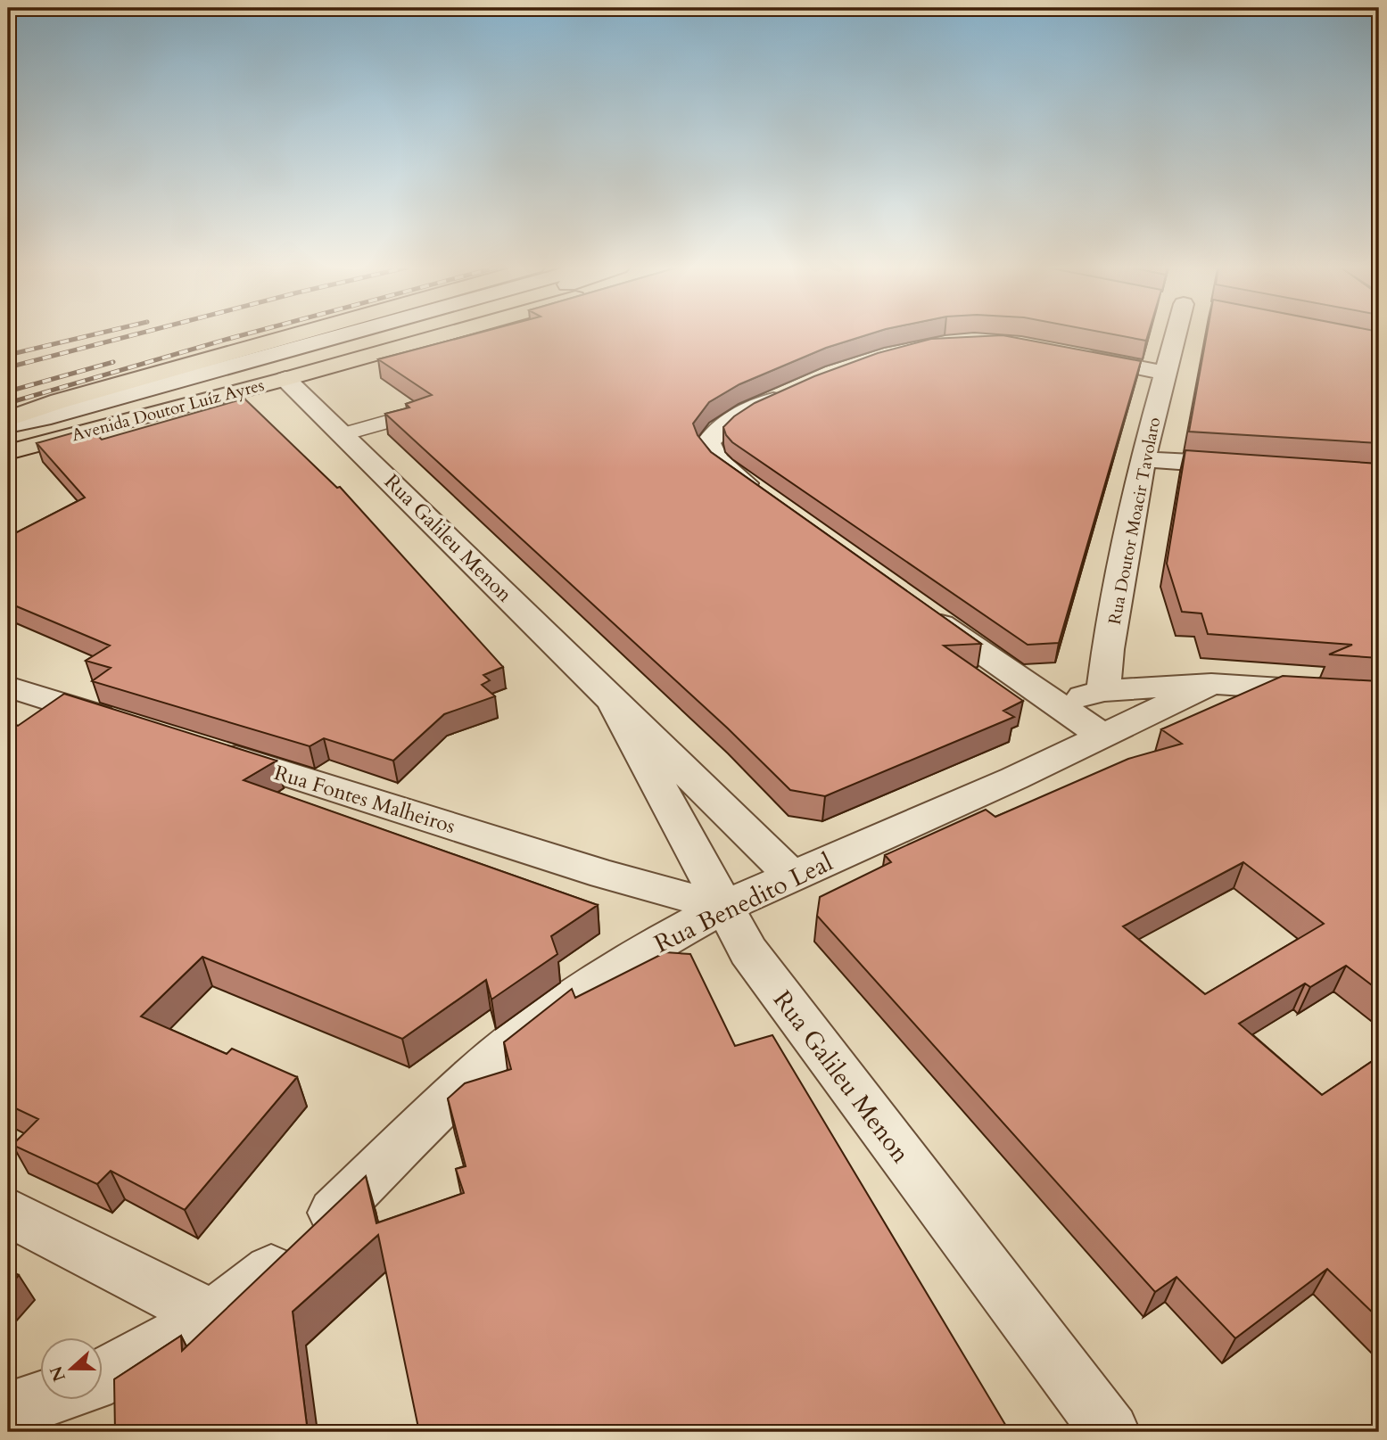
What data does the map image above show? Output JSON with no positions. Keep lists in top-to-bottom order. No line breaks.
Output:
{"streets":{"highway":["Avenida Doutor Luíz Ayres"],"street":["Rua Doutor Moacir Tavolaro","Rua Galileu Menon","Rua Fontes Malheiros","Rua Benedito Leal"]},"crossings":[["Avenida Doutor Luíz Ayres","Rua Galileu Menon"],["Rua Doutor Moacir Tavolaro","Rua Benedito Leal"],["Rua Galileu Menon","Rua Fontes Malheiros"],["Rua Galileu Menon","Rua Benedito Leal"],["Rua Fontes Malheiros","Rua Benedito Leal"]],"north":"left"}
